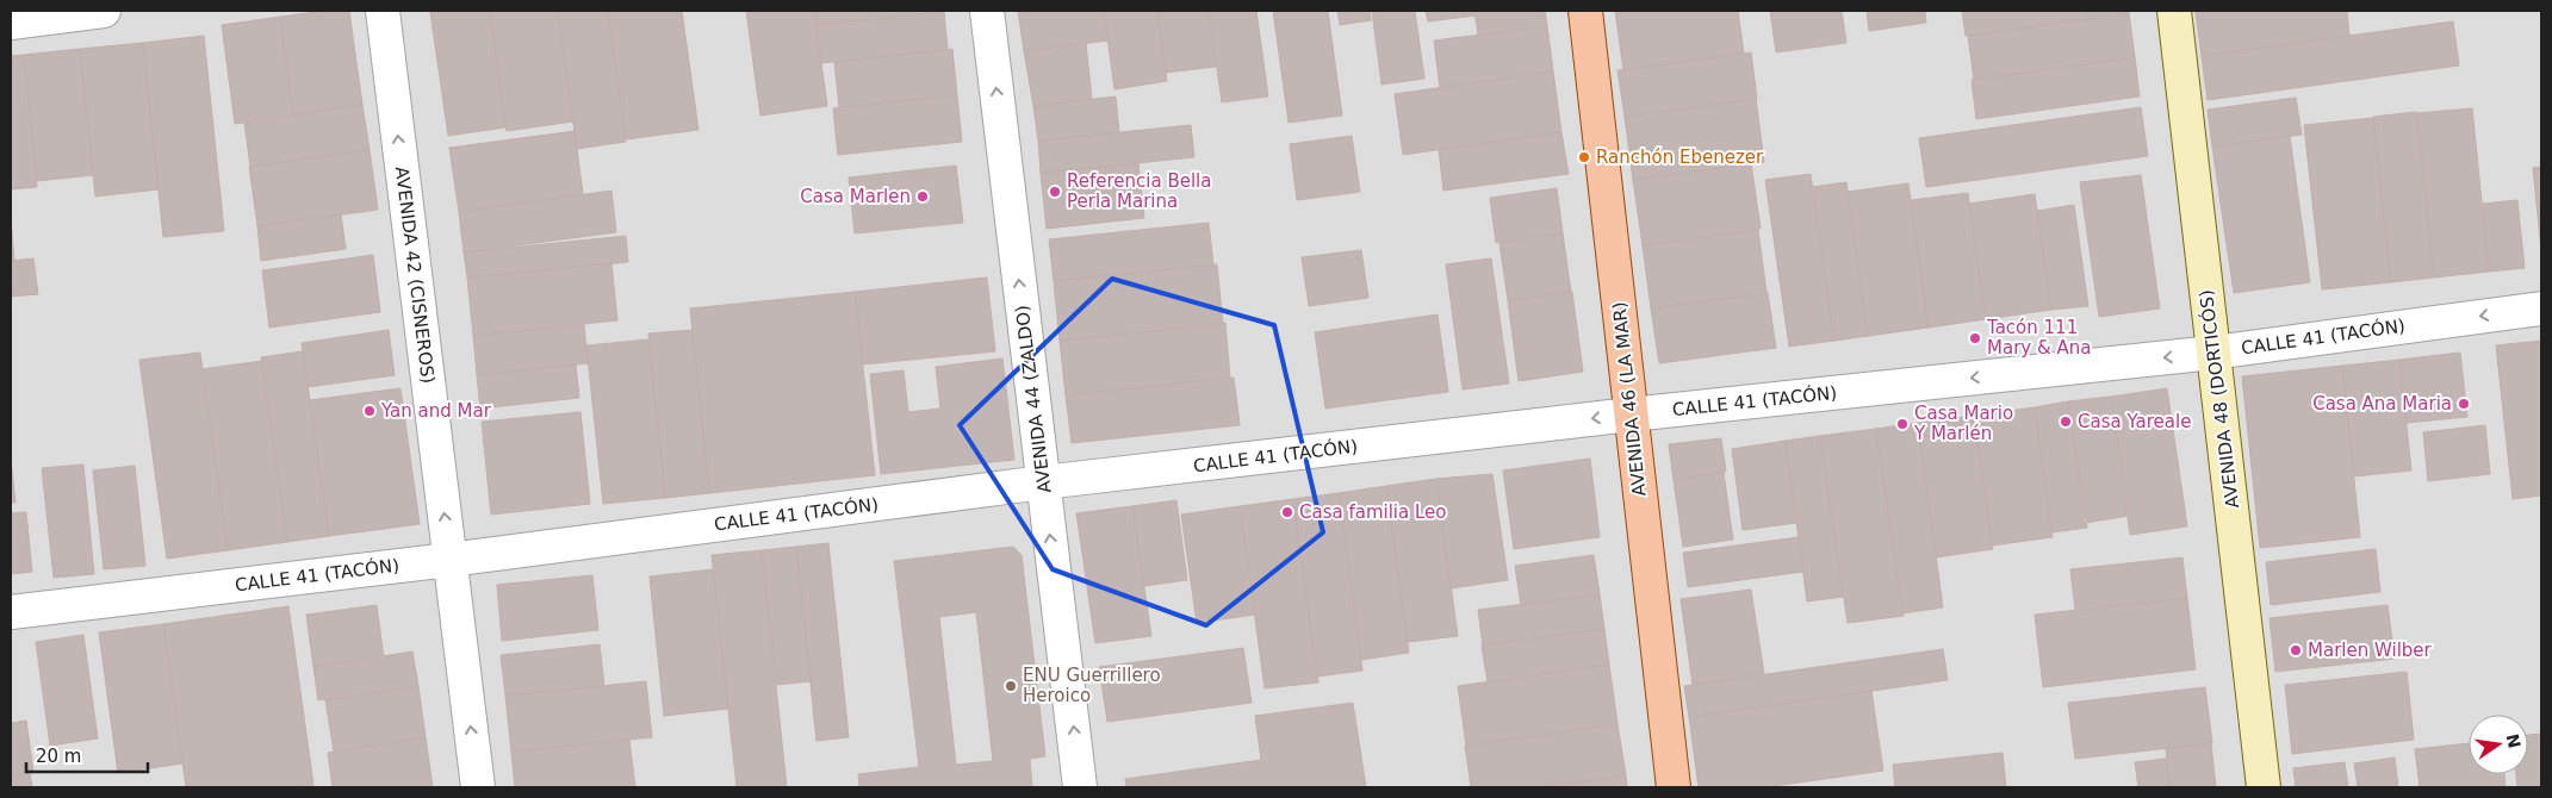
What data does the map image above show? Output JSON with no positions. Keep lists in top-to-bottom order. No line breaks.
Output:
{"streets":{"main road":["AVENIDA 46 (LA MAR)"],"street":["AVENIDA 42 (CISNEROS)","CALLE 41 (TACÓN)","AVENIDA 44 (ZALDO)","AVENIDA 48 (DORTICÓS)"]},"crossings":[["AVENIDA 42 (CISNEROS)","CALLE 41 (TACÓN)"],["CALLE 41 (TACÓN)","AVENIDA 44 (ZALDO)"],["CALLE 41 (TACÓN)","AVENIDA 46 (LA MAR)"],["CALLE 41 (TACÓN)","AVENIDA 48 (DORTICÓS)"]],"one_way":["AVENIDA 42 (CISNEROS)","CALLE 41 (TACÓN)","AVENIDA 44 (ZALDO)"],"places":["Ranchón Ebenezer","Referencia Bella Perla Marina","Casa Marlen","Tacón 111 Mary & Ana","Casa Ana Maria","Yan and Mar","Casa Yareale","Casa Mario Y Marlén","Casa familia Leo","Marlen Wilber","ENU Guerrillero Heroico"],"scale_bar":"20 m","north":"right"}
